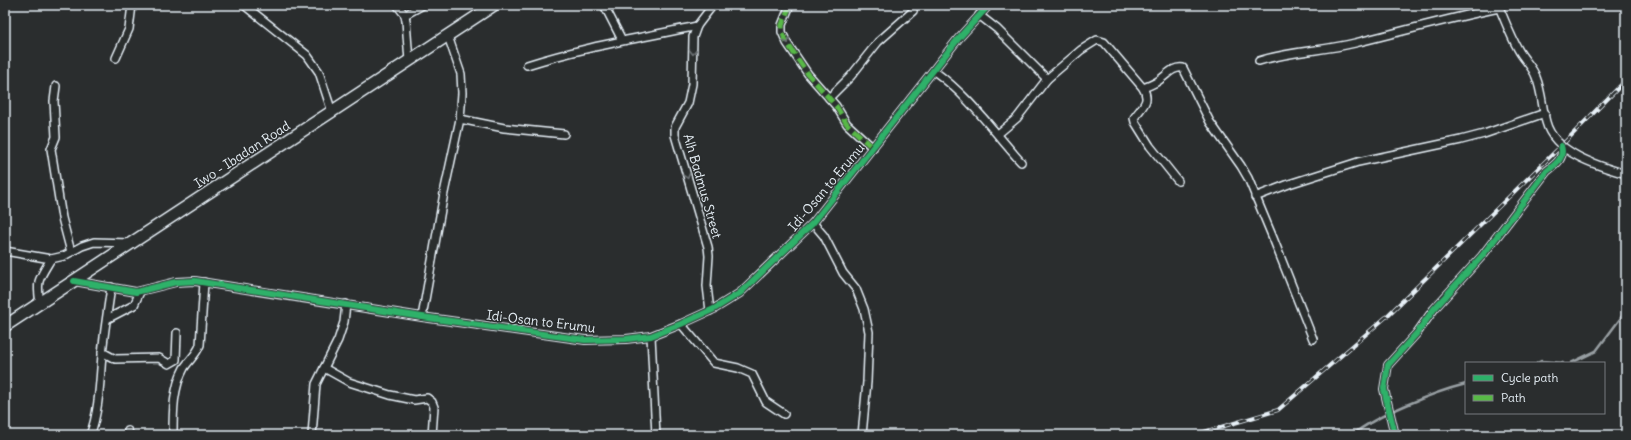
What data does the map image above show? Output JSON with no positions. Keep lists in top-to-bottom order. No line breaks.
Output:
{"streets":{"main road":["Iwo - Ibadan Road"],"street":["Alh Badmus Street","Idi-Osan to Erumu"]},"crossings":[["Iwo - Ibadan Road","Idi-Osan to Erumu"],["Alh Badmus Street","Idi-Osan to Erumu"]],"one_way":["Alh Badmus Street"],"legend":["Cycle path","Path"]}
